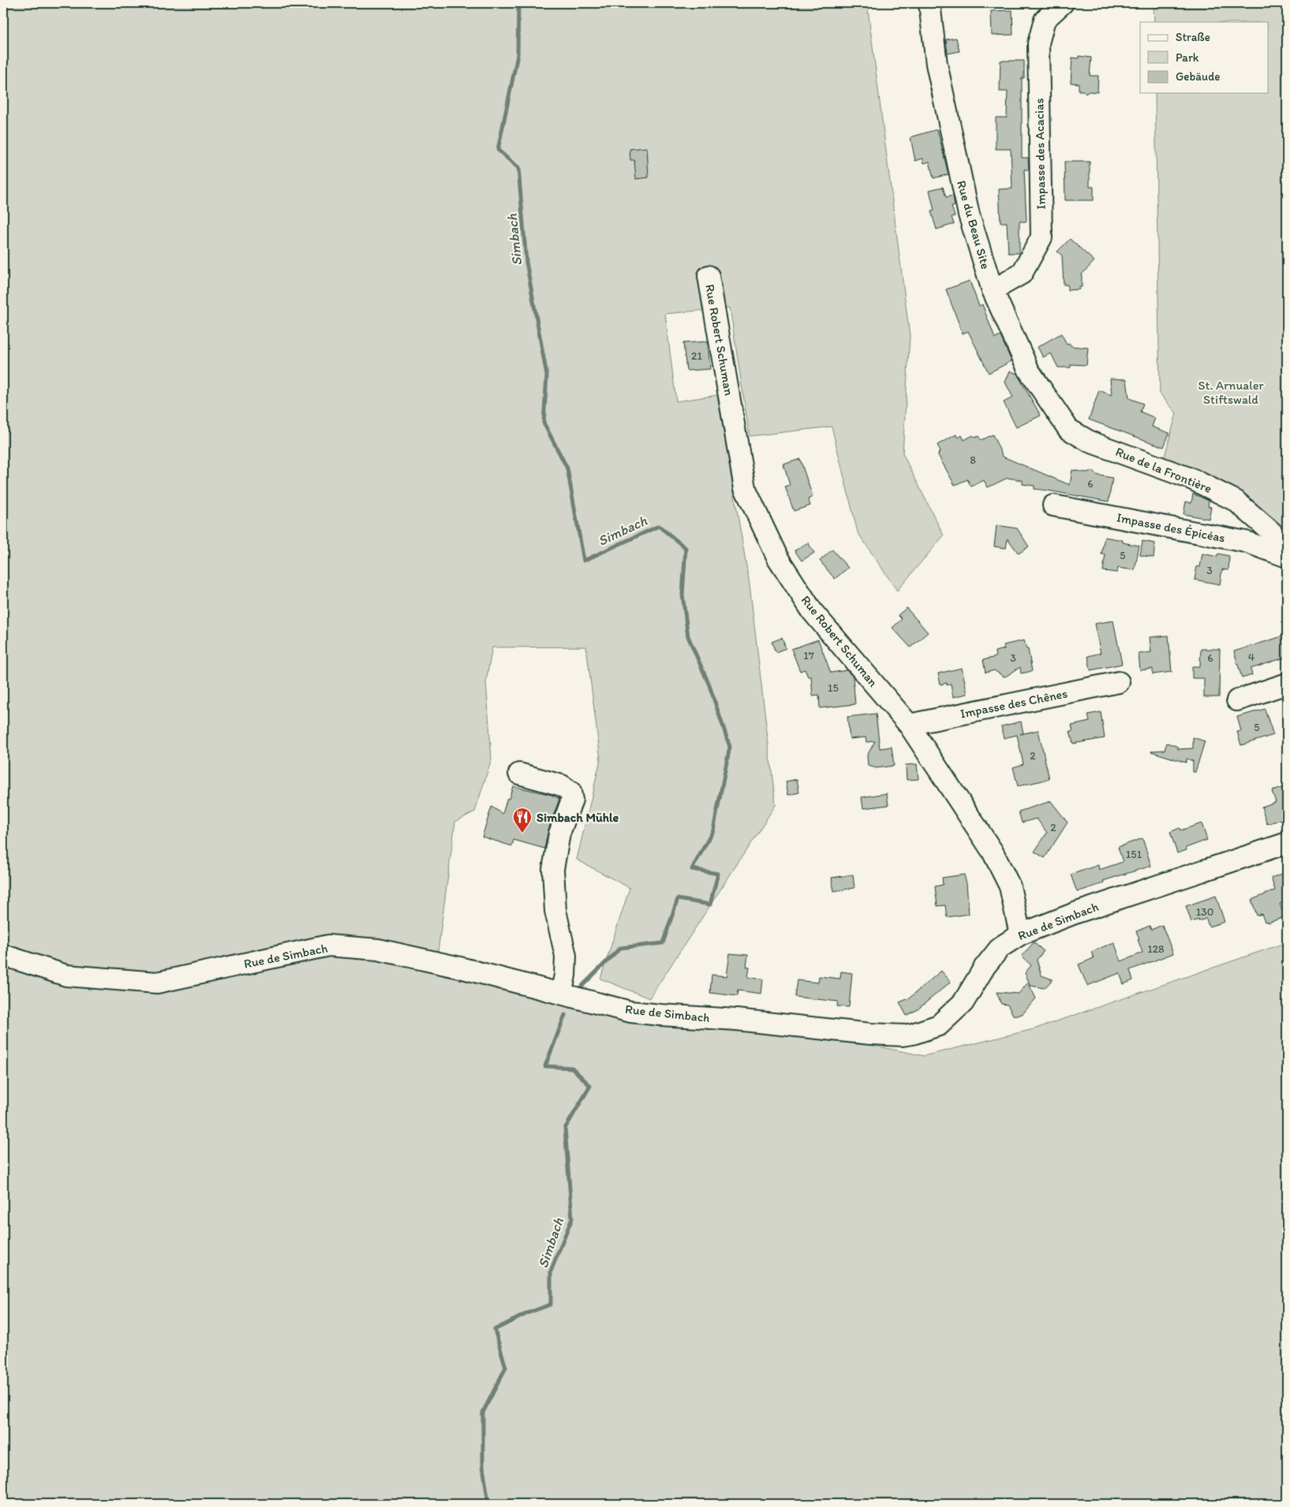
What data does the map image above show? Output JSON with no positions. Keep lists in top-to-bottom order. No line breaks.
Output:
{"streets":{"street":["Impasse des Acacias","Rue du Beau Site","Rue Robert Schuman","Rue de la Frontière","Impasse des Épicéas","Impasse des Chênes","Rue de Simbach"]},"crossings":[["Impasse des Acacias","Rue du Beau Site"],["Rue du Beau Site","Rue de la Frontière"],["Rue Robert Schuman","Impasse des Chênes"],["Rue Robert Schuman","Rue de Simbach"]],"water":["Simbach"],"parks":["St. Arnualer Stiftswald"],"places":{"restaurant":["Simbach Mühle"]},"house_numbers":["21","8","6","5","3","17","4","3","6","15","5","2","2","151","130","128"],"legend":["Straße","Park","Gebäude"]}
